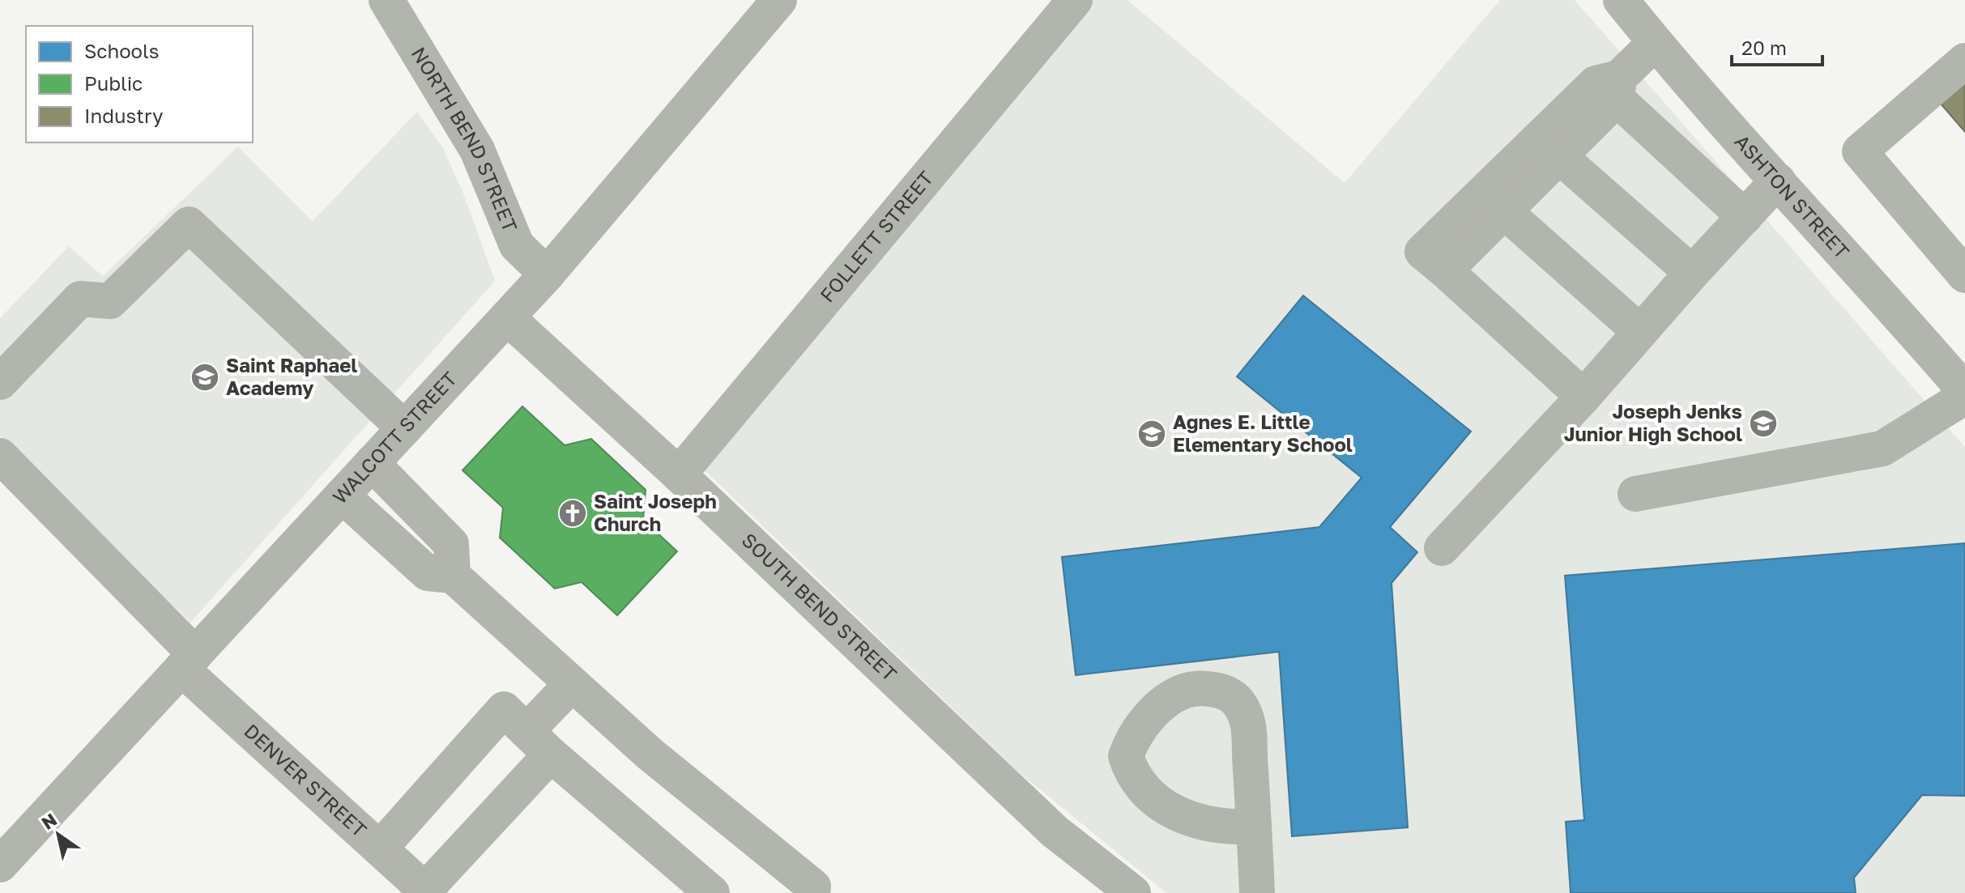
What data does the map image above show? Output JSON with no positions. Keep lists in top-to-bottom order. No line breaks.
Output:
{"streets":{"street":["NORTH BEND STREET","ASHTON STREET","FOLLETT STREET","WALCOTT STREET","SOUTH BEND STREET","DENVER STREET"]},"crossings":[["NORTH BEND STREET","WALCOTT STREET"],["FOLLETT STREET","SOUTH BEND STREET"],["WALCOTT STREET","SOUTH BEND STREET"],["WALCOTT STREET","DENVER STREET"]],"places":{"school or university":["Saint Raphael Academy","Joseph Jenks Junior High School","Agnes E. Little Elementary School"],"church":["Saint Joseph Church"]},"legend":["Schools","Public","Industry"],"scale_bar":"20 m","north":"top left"}
